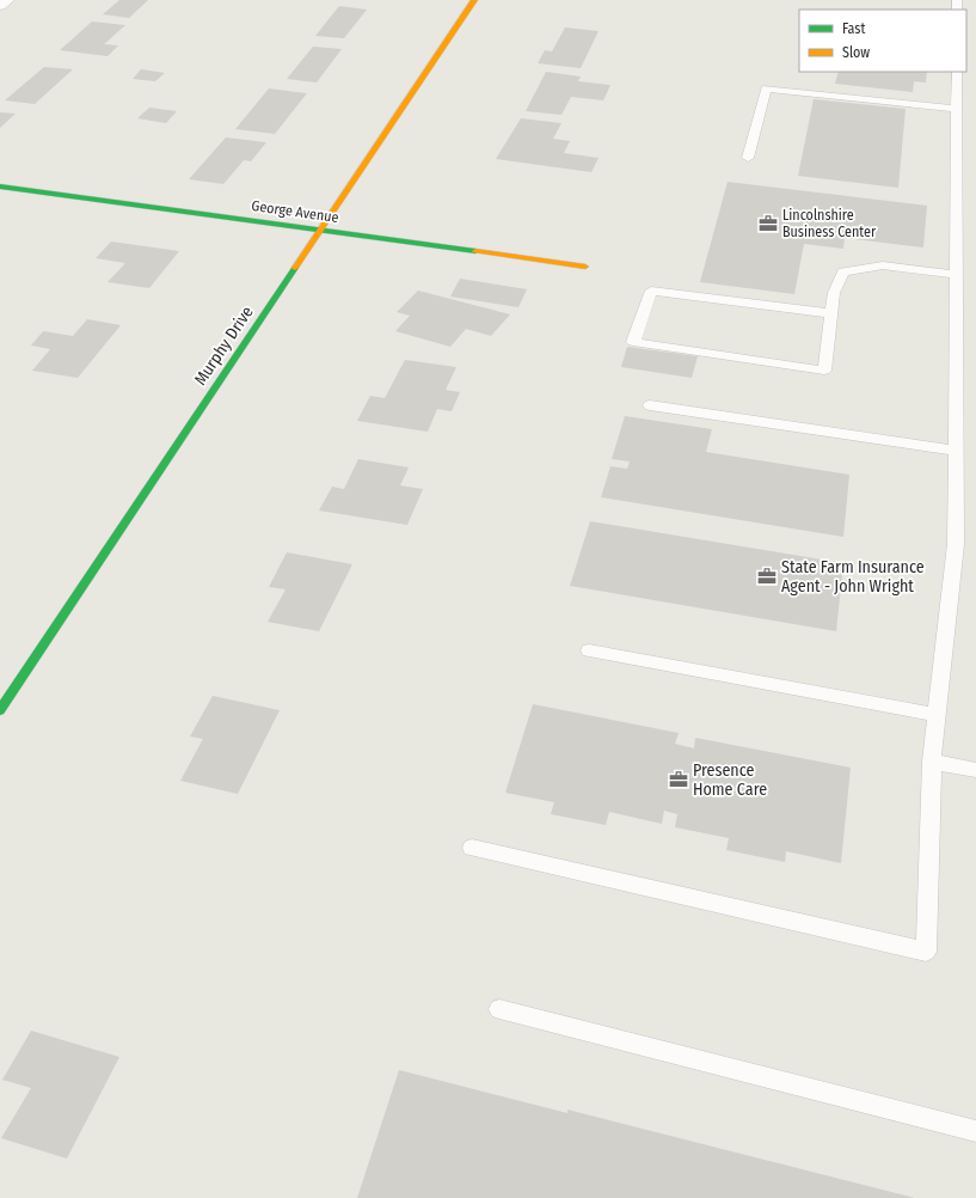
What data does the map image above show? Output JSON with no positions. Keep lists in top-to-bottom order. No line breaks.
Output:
{"streets":{"street":["George Avenue","Murphy Drive"]},"crossings":[["George Avenue","Murphy Drive"]],"places":{"office":["Lincolnshire Business Center","State Farm Insurance Agent - John Wright","Presence Home Care"]},"legend":["Fast","Slow"]}
